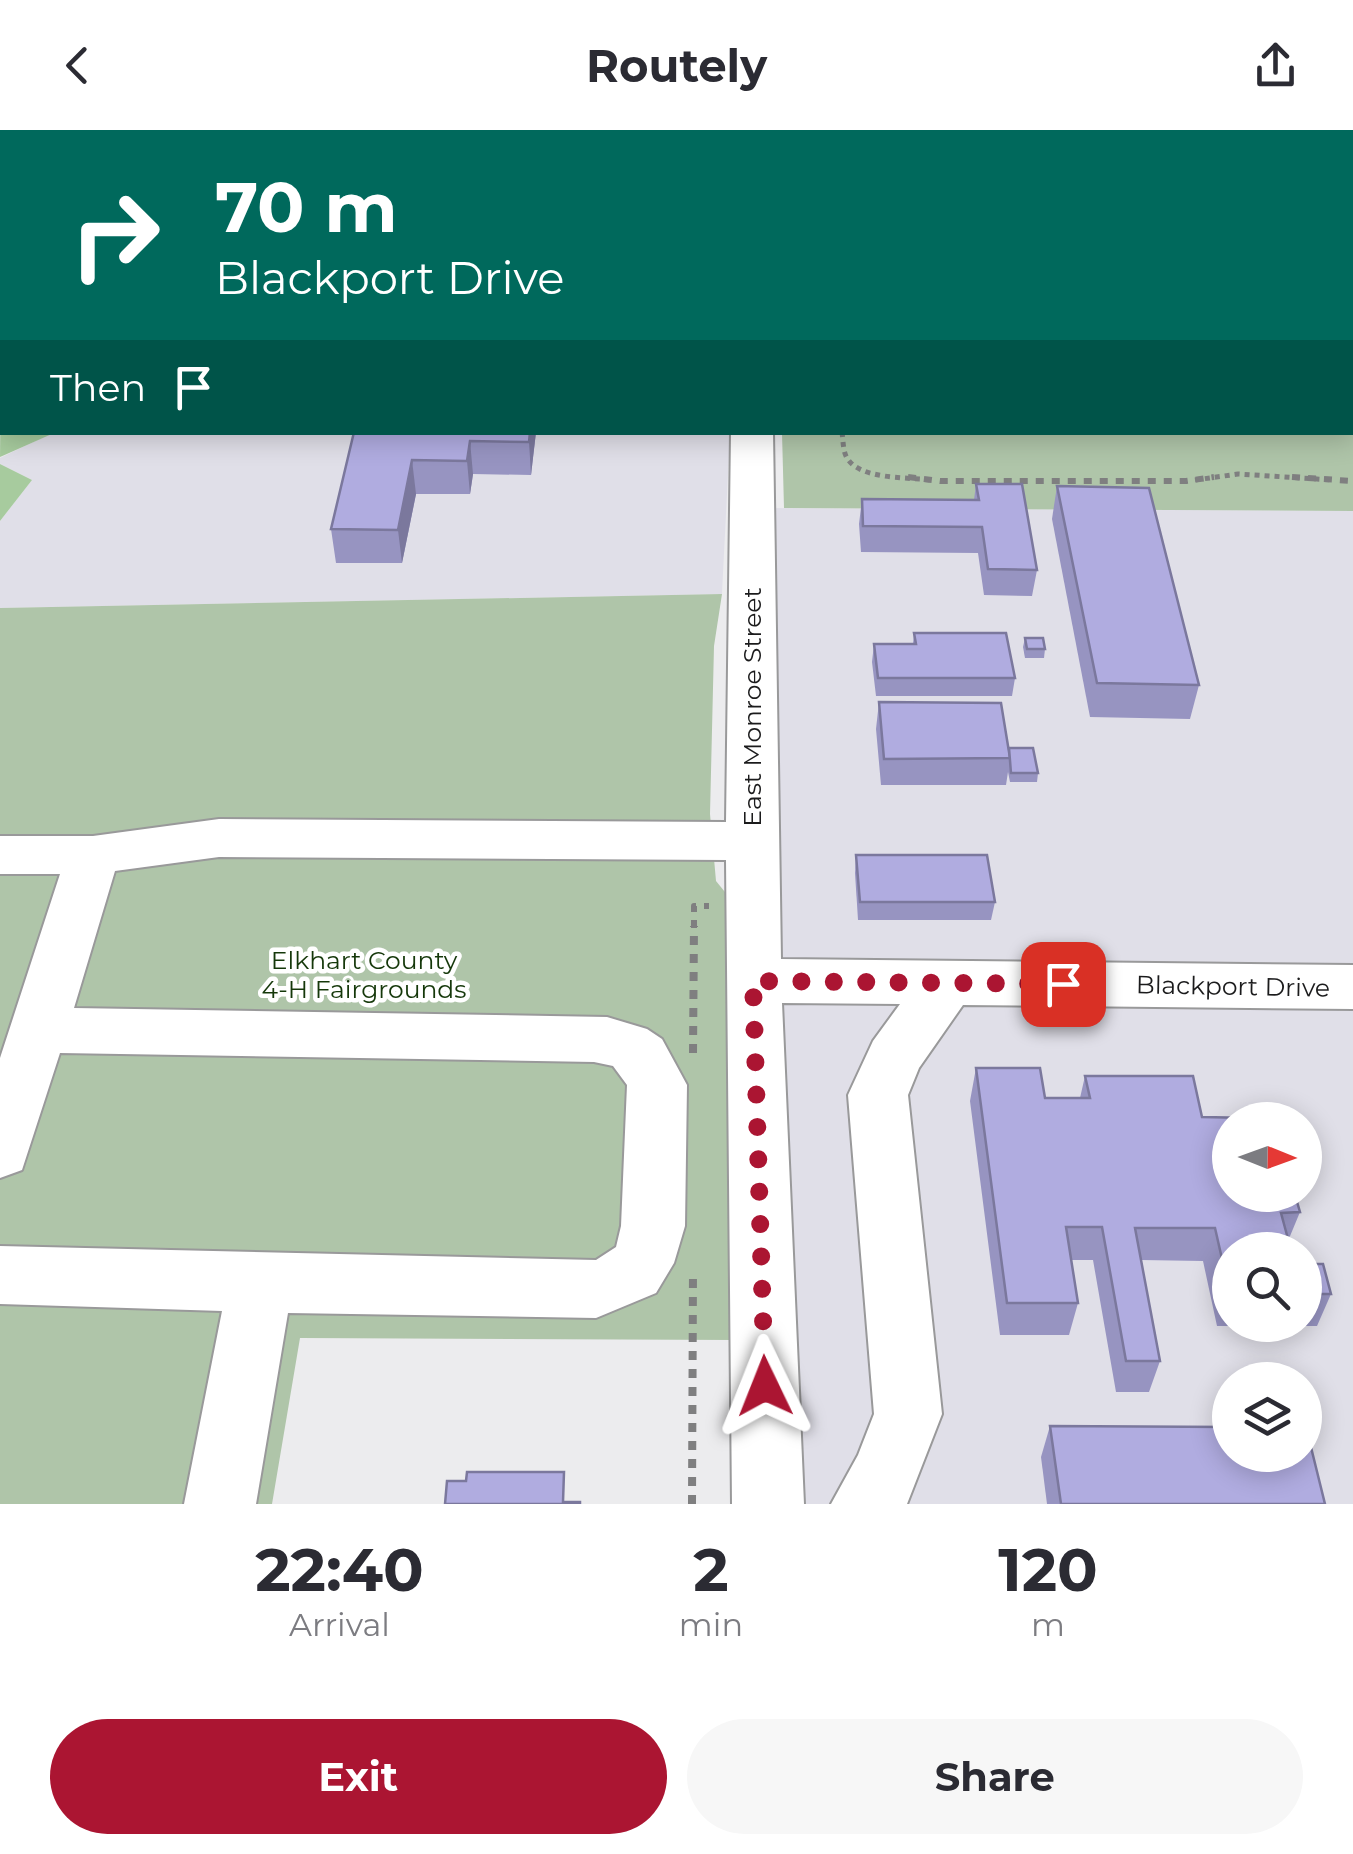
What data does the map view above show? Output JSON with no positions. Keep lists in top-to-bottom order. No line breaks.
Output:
{"streets":{"street":["East Monroe Street","Blackport Drive"]},"crossings":[["East Monroe Street","Blackport Drive"]],"parks":["Elkhart County 4-H Fairgrounds"],"north":"right","page":{"header":"Routely","turn":["70 m","Blackport Drive"],"then":"Then","eta":["22:40","Arrival","2","min","120","m"],"buttons":["Exit","Share"]}}
